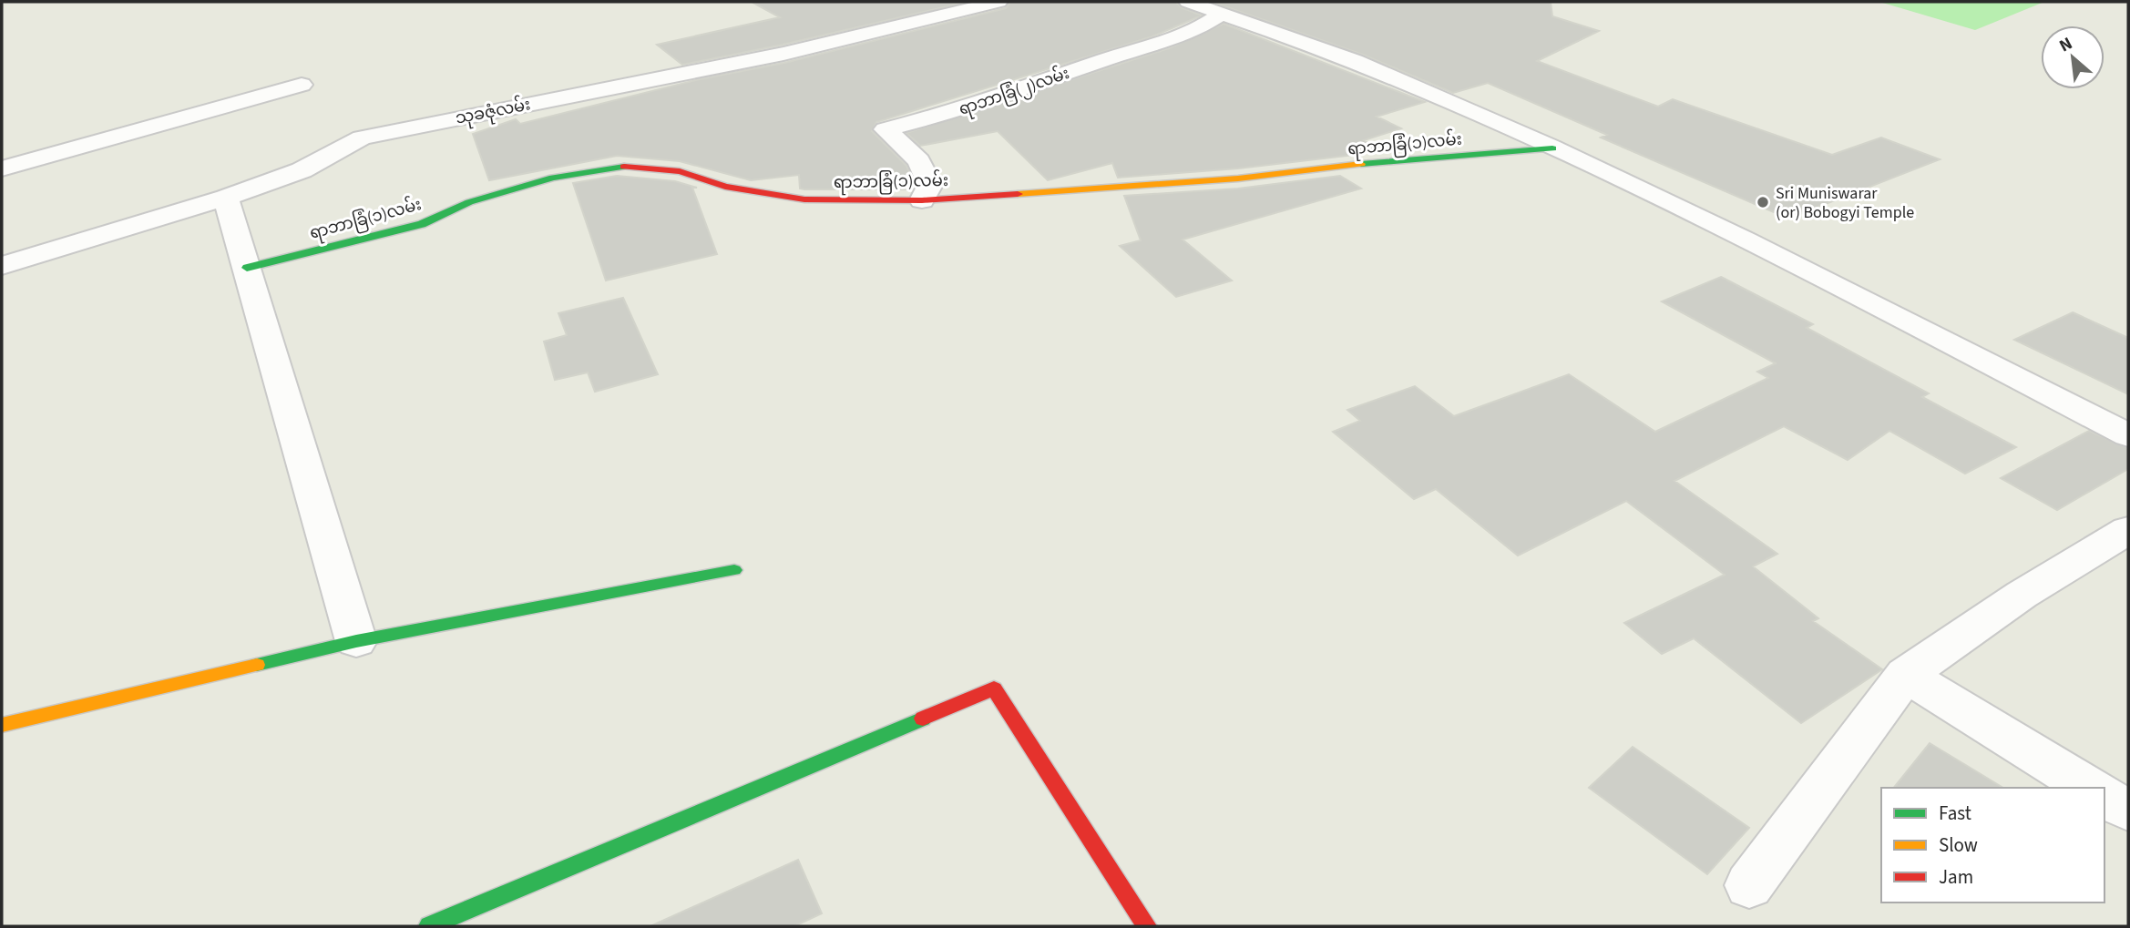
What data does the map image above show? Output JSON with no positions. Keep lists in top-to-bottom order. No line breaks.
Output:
{"streets":{"street":["ရာဘာခြံ(၂)လမ်း","သုခဇုံလမ်း","ရာဘာခြံ(၁)လမ်း"]},"crossings":[["ရာဘာခြံ(၂)လမ်း","ရာဘာခြံ(၁)လမ်း"]],"places":["Sri Muniswarar (or) Bobogyi Temple"],"legend":["Fast","Slow","Jam"],"north":"top left"}
